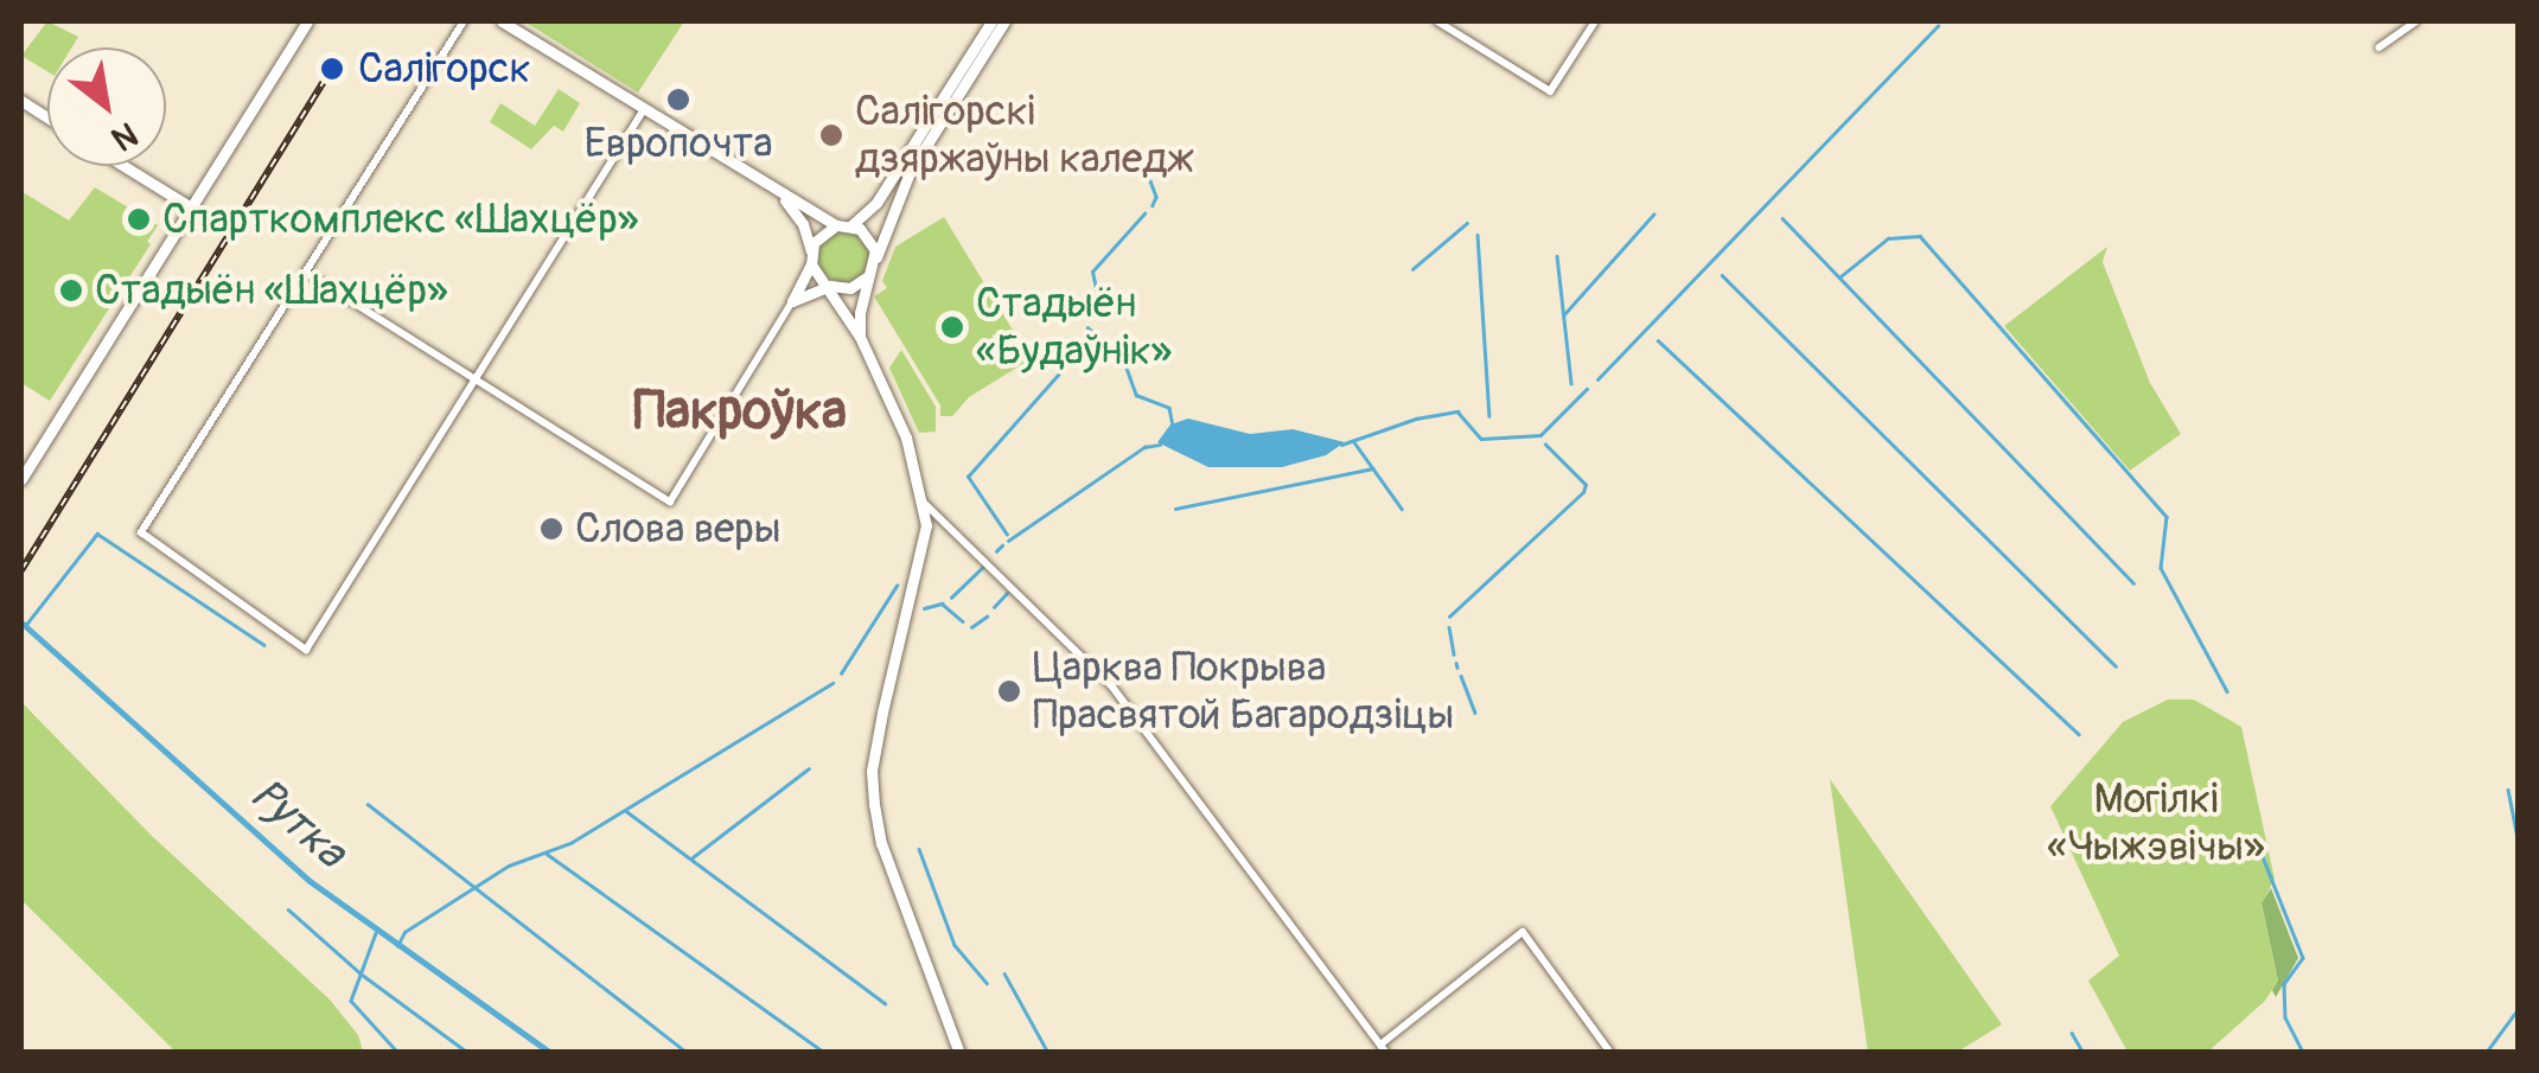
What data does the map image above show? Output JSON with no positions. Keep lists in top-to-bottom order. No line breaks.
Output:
{"districts":["Пакроўка"],"water":["Рутка"],"parks":["Могілкі «Чыжэвічы»"],"places":["Салігорск","Европочта","Салігорскі дзяржаўны каледж","Спарткомплекс «Шахцёр»","Стадыён «Шахцёр»","Стадыён «Будаўнік»","Слова веры","Царква Покрыва Прасвятой Багародзіцы"],"north":"bottom right"}
